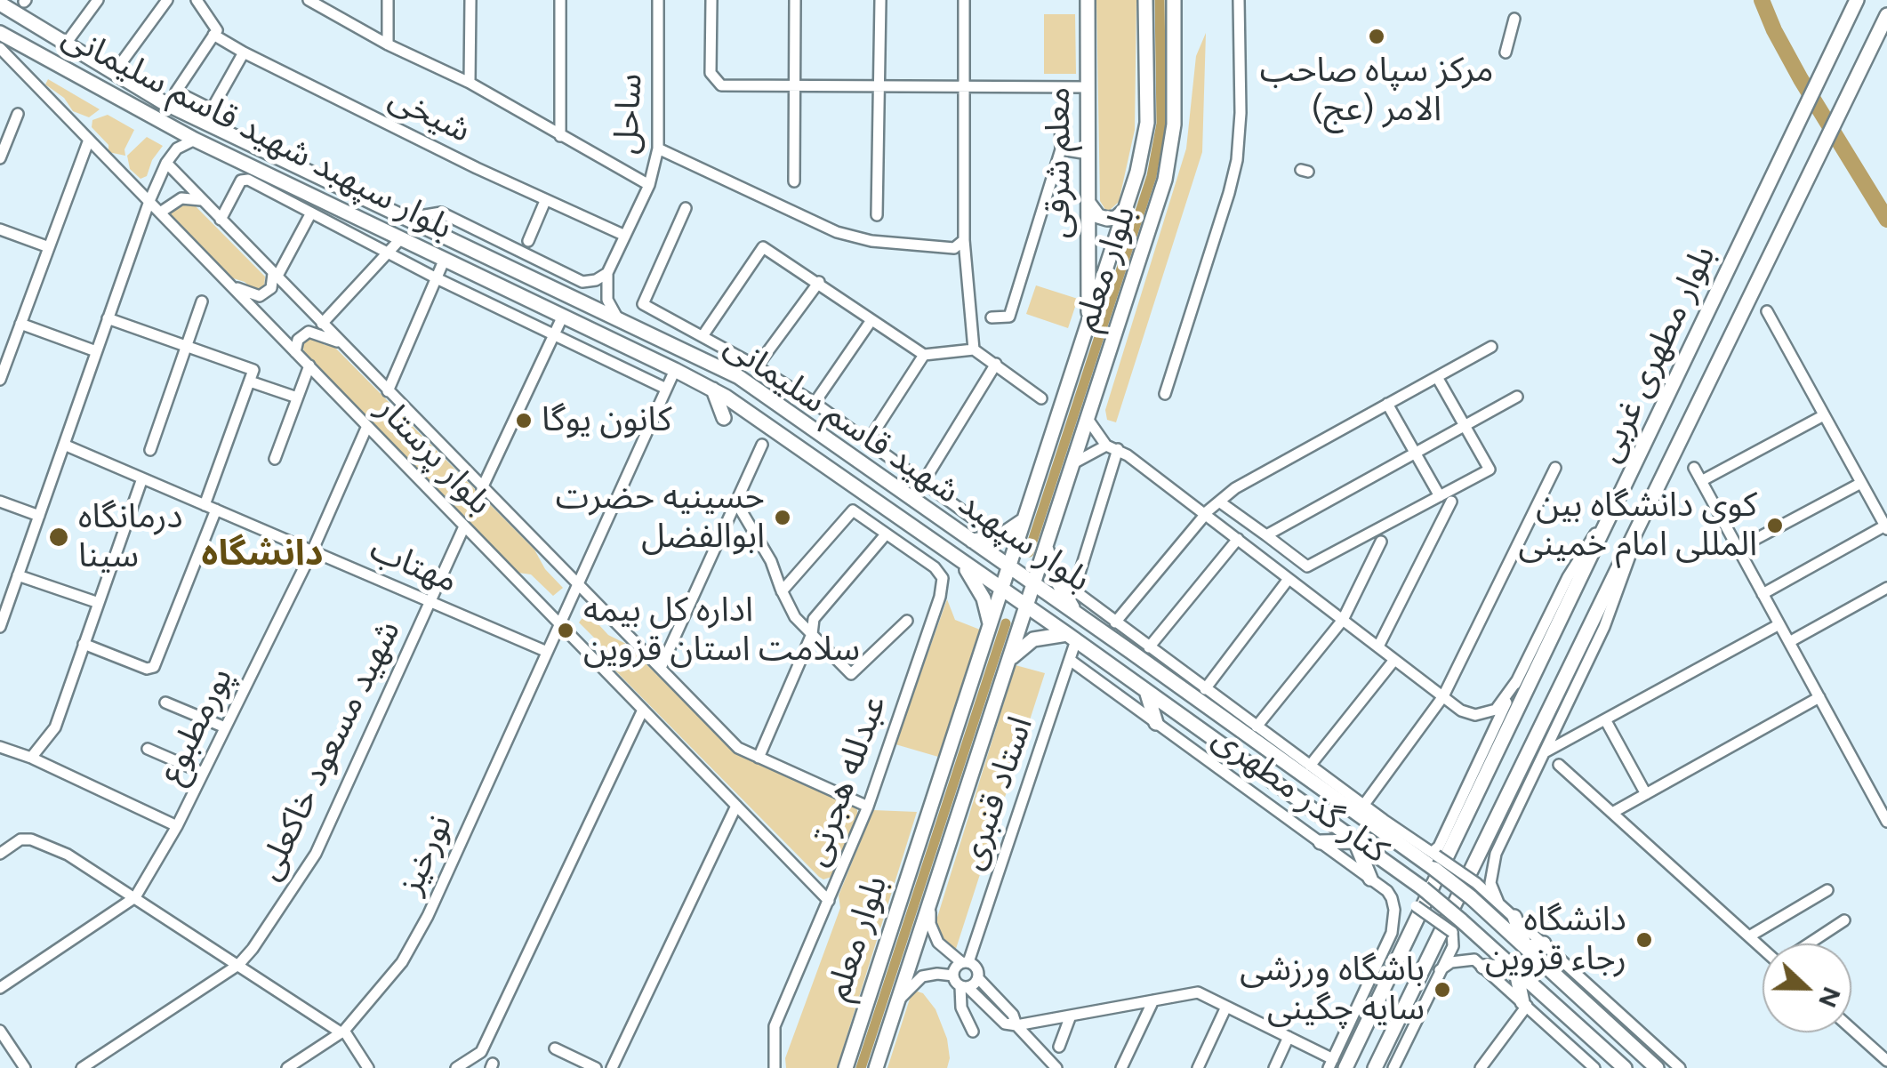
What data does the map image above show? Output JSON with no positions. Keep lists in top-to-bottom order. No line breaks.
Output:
{"streets":{"main road":["بلوار سپهبد شهید قاسم سلیمانی","معلم شرقی","بلوار معلم","بلوار مطهری غربی"],"street":["ساحل","شیخی","بلوار پرستار","مهتاب","پورمطبوع","شهید مسعود خاکعلی","عبدلله هجرتی","استاد قنبری","کنار گذر مطهری","نورخیز"]},"crossings":[["ساحل","شیخی"],["بلوار سپهبد شهید قاسم سلیمانی","بلوار معلم"],["بلوار سپهبد شهید قاسم سلیمانی","استاد قنبری"],["بلوار سپهبد شهید قاسم سلیمانی","نورخیز"],["معلم شرقی","بلوار معلم"],["بلوار پرستار","پورمطبوع"],["بلوار پرستار","شهید مسعود خاکعلی"],["بلوار پرستار","عبدلله هجرتی"],["بلوار پرستار","نورخیز"],["مهتاب","پورمطبوع"],["مهتاب","شهید مسعود خاکعلی"],["مهتاب","نورخیز"],["استاد قنبری","کنار گذر مطهری"]],"districts":["دانشگاه"],"places":["مرکز سپاه صاحب الامر (عج)","کانون یوگا","حسینیه حضرت ابوالفضل","کوی دانشگاه بین المللی امام خمینی","درمانگاه سینا","اداره کل بیمه سلامت استان قزوین","دانشگاه رجاء قزوین","باشگاه ورزشى سايه چگينى"],"north":"right"}
